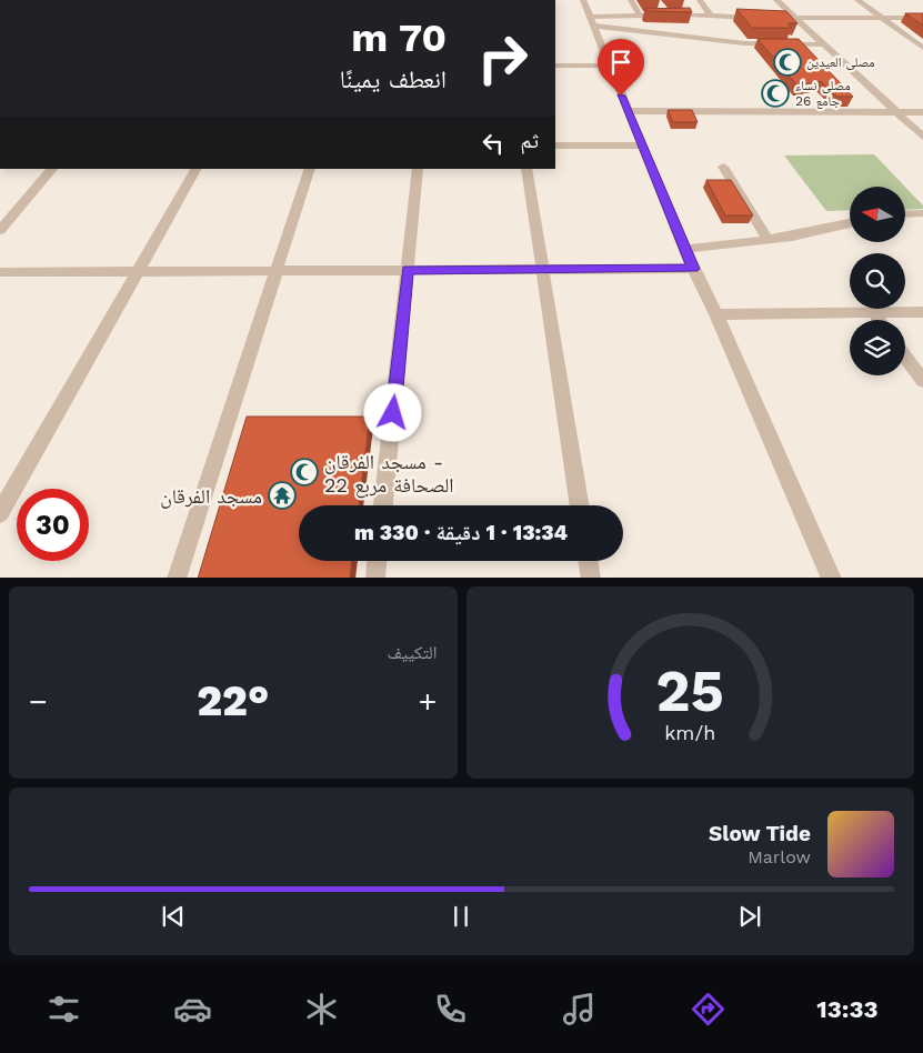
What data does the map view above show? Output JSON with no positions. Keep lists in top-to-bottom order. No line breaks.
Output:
{"places":{"mosque":["مصلى العيدين","مصلى نساء جامع 26","مسجد الفرقان - الصحافة مربع 22"],"temple":["مسجد الفرقان"]},"north":"left","page":{"turn":["70 m","انعطف يمينًا"],"then":"ثم","limit":"30","trip":"13:34 · 1 دقيقة · 330 m","tile":"التكييف","heat":["−","22°","+"],"song":["Slow Tide","Marlow"],"tabs":"13:33","gauge":["25","km/h"]}}
